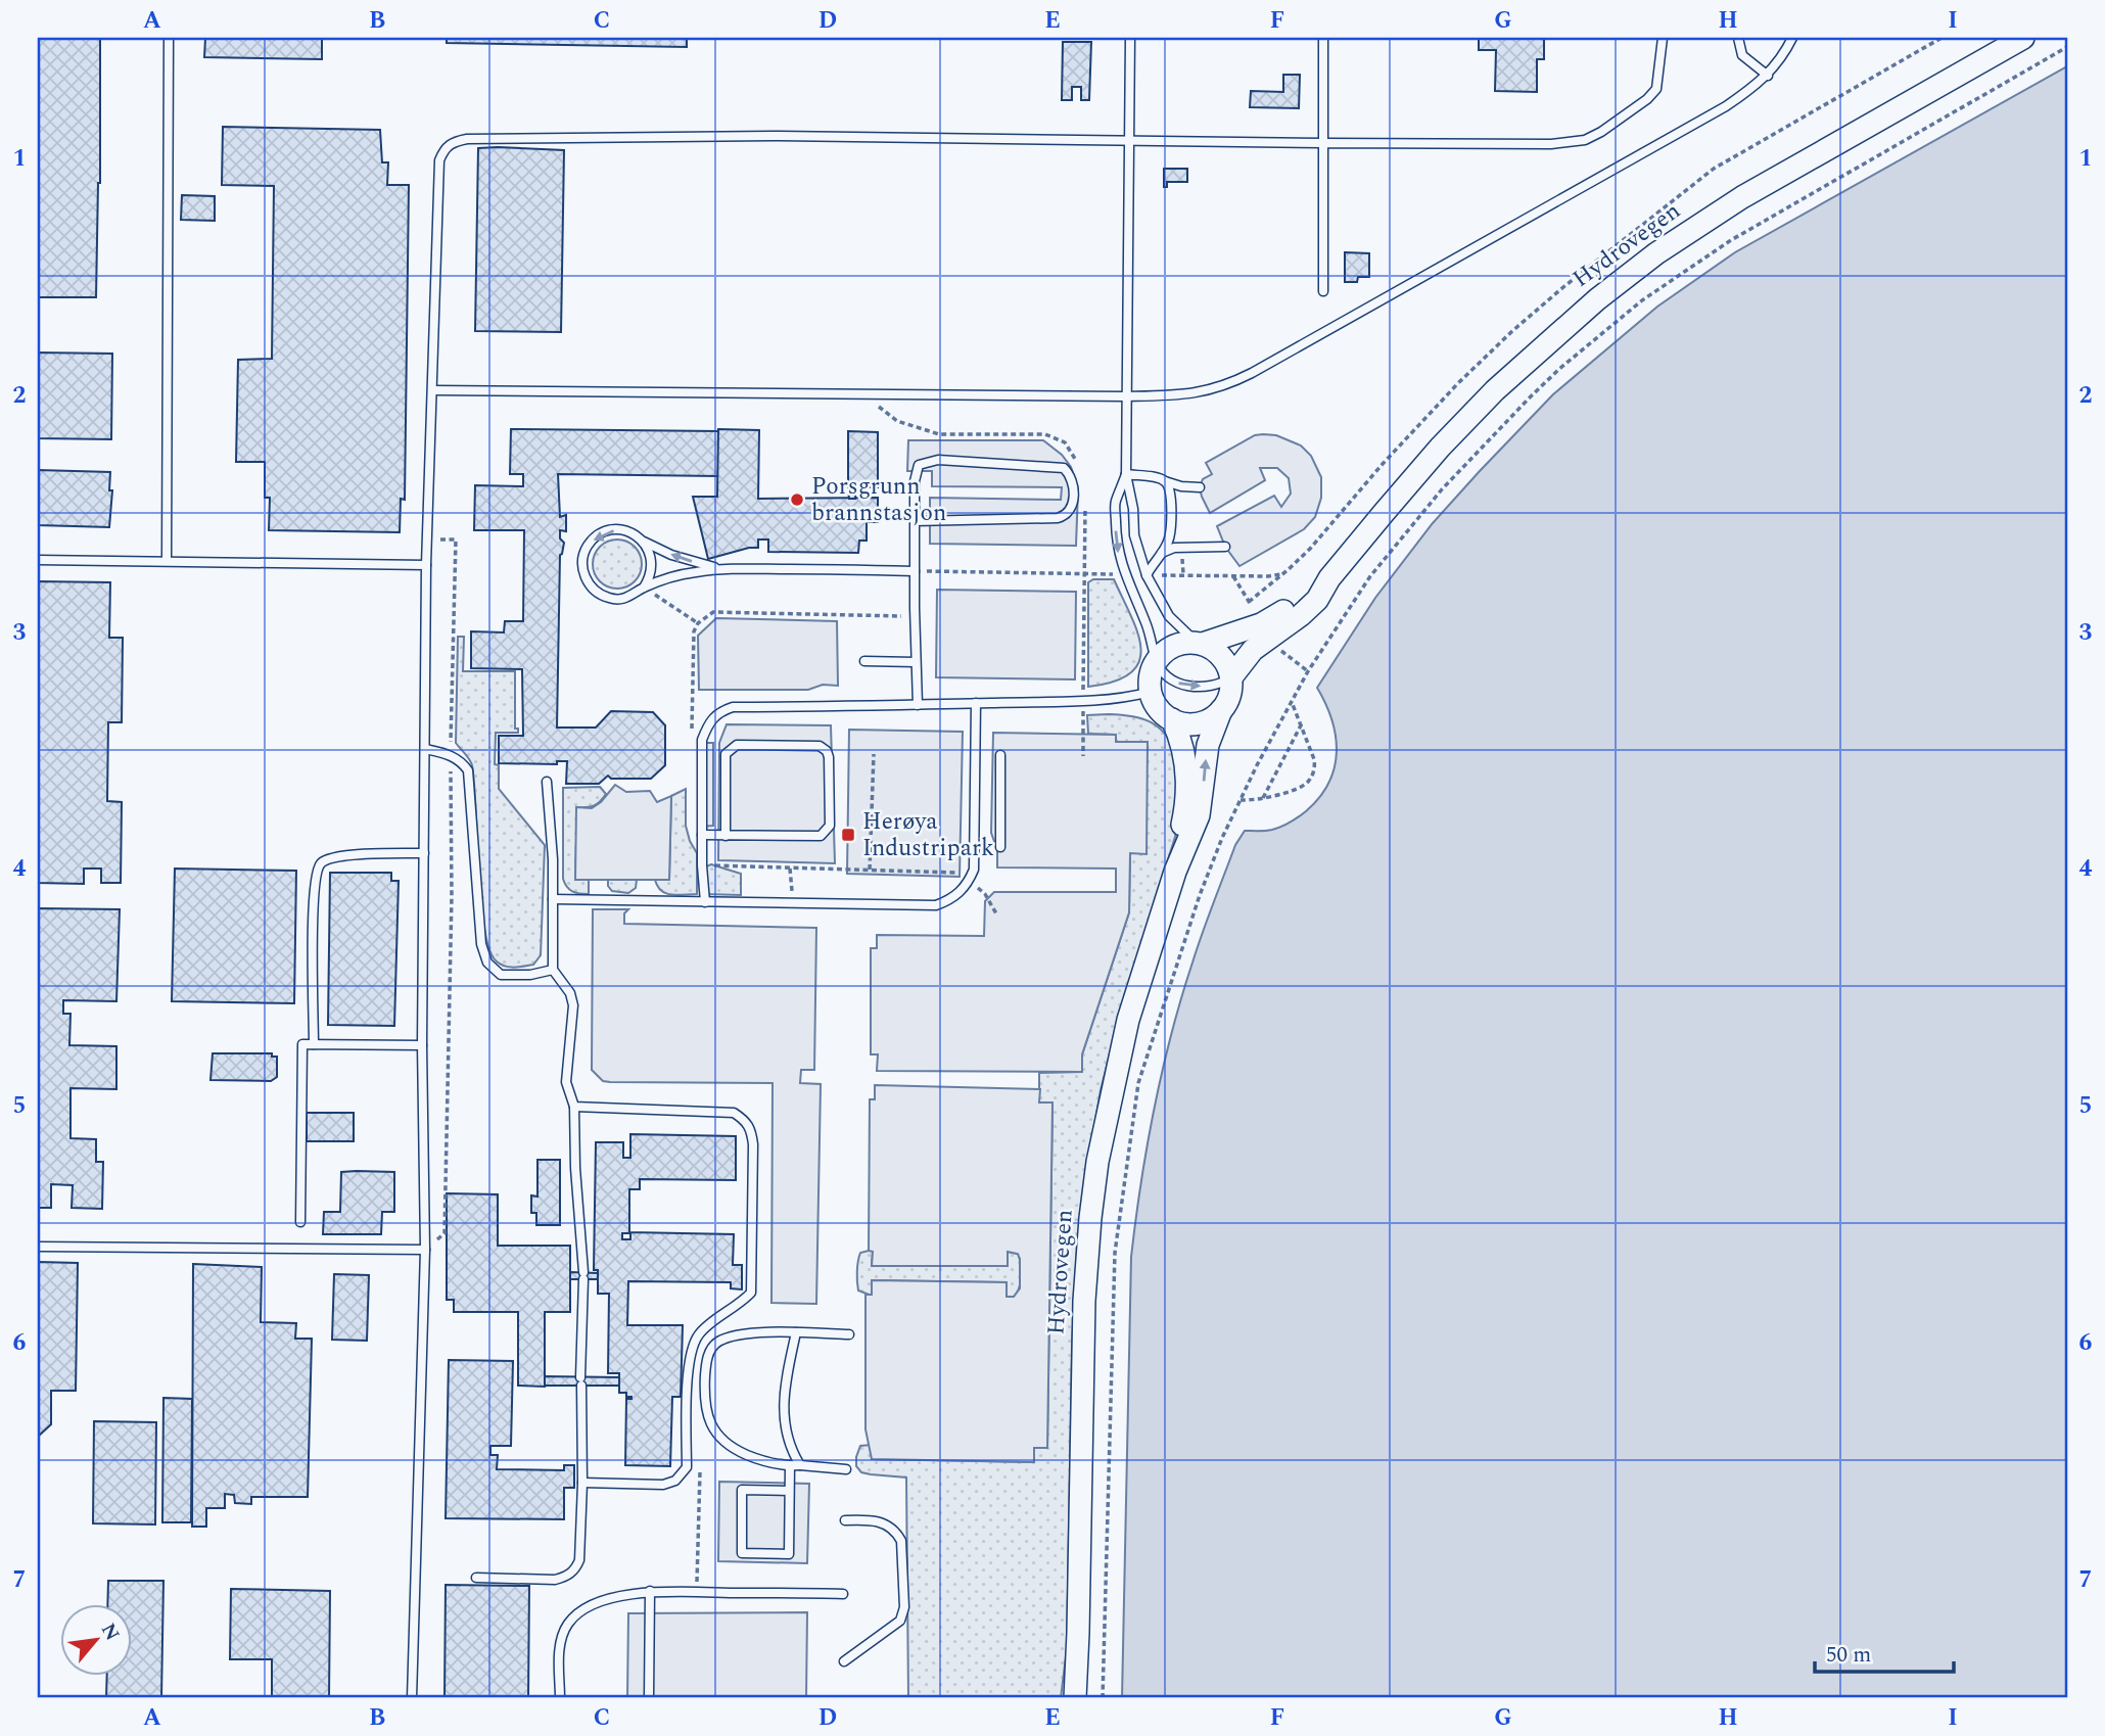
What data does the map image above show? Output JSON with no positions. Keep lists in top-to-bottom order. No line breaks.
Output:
{"streets":{"street":["Hydrovegen"]},"places":{"other":["Porsgrunn brannstasjon"],"transit":["Herøya Industripark"]},"scale_bar":"50 m","north":"top right","grid":{"columns":["A","B","C","D","E","F","G","H","I"],"rows":["1","2","3","4","5","6","7"]}}
